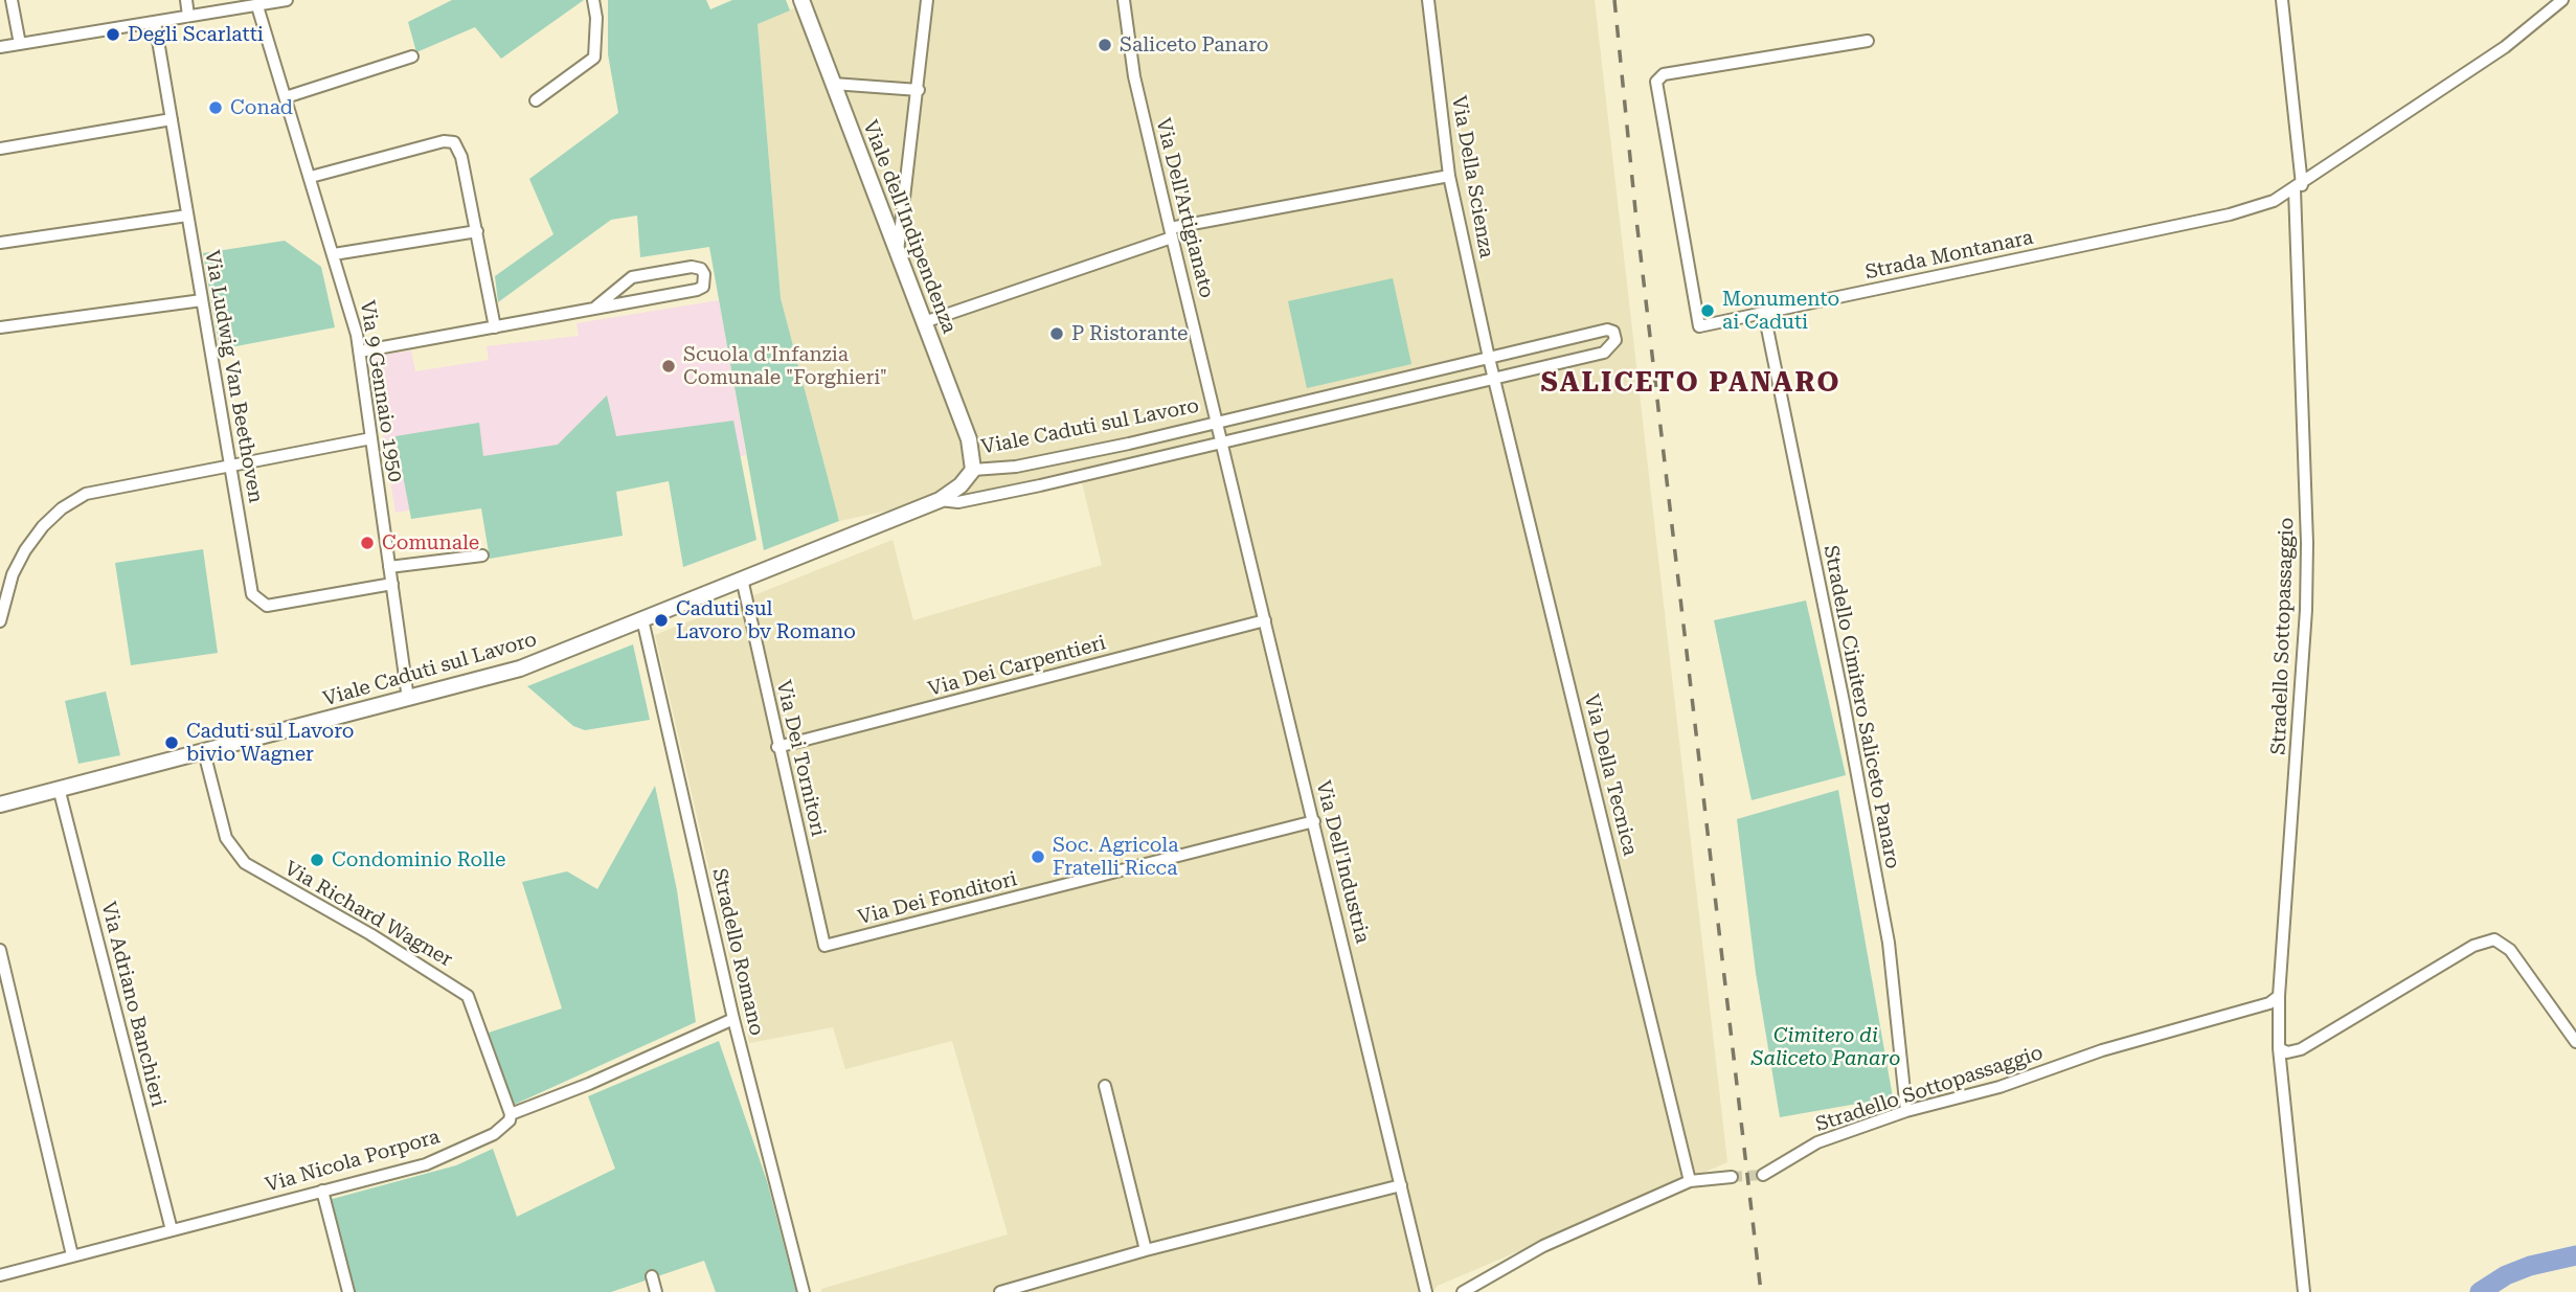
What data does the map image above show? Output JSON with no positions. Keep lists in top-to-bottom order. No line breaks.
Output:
{"streets":{"street":["Via Della Scienza","Via Dell'Artigianato","Viale dell'Indipendenza","Strada Montanara","Via Ludwig Van Beethoven","Via 9 Gennaio 1950","Viale Caduti sul Lavoro","Stradello Sottopassaggio","Via Dei Carpentieri","Stradello Cimitero Saliceto Panaro","Via Dei Tornitori","Via Della Tecnica","Via Dell'Industria","Via Dei Fonditori","Via Richard Wagner","Stradello Romano","Via Adriano Banchieri","Via Nicola Porpora"]},"crossings":[["Via Della Scienza","Viale Caduti sul Lavoro"],["Via Dell'Artigianato","Viale Caduti sul Lavoro"],["Viale dell'Indipendenza","Viale Caduti sul Lavoro"],["Strada Montanara","Stradello Sottopassaggio"],["Strada Montanara","Stradello Cimitero Saliceto Panaro"],["Via Ludwig Van Beethoven","Via 9 Gennaio 1950"],["Via 9 Gennaio 1950","Viale Caduti sul Lavoro"],["Viale Caduti sul Lavoro","Via Dei Tornitori"],["Viale Caduti sul Lavoro","Via Della Tecnica"],["Viale Caduti sul Lavoro","Via Dell'Industria"],["Viale Caduti sul Lavoro","Via Richard Wagner"],["Viale Caduti sul Lavoro","Stradello Romano"],["Viale Caduti sul Lavoro","Via Adriano Banchieri"],["Stradello Sottopassaggio","Stradello Cimitero Saliceto Panaro"],["Via Dei Carpentieri","Via Dei Tornitori"],["Via Dei Carpentieri","Via Dell'Industria"],["Via Dei Tornitori","Via Dei Fonditori"],["Via Dell'Industria","Via Dei Fonditori"],["Via Richard Wagner","Via Nicola Porpora"],["Stradello Romano","Via Nicola Porpora"],["Via Adriano Banchieri","Via Nicola Porpora"]],"districts":["SALICETO PANARO"],"parks":["Cimitero di Saliceto Panaro"],"places":["Degli Scarlatti","Saliceto Panaro","Conad","Monumento ai Caduti","P Ristorante","Scuola d'Infanzia Comunale \"Forghieri\"","Comunale","Caduti sul Lavoro bv Romano","Caduti sul Lavoro bivio Wagner","Soc. Agricola Fratelli Ricca","Condominio Rolle"]}
